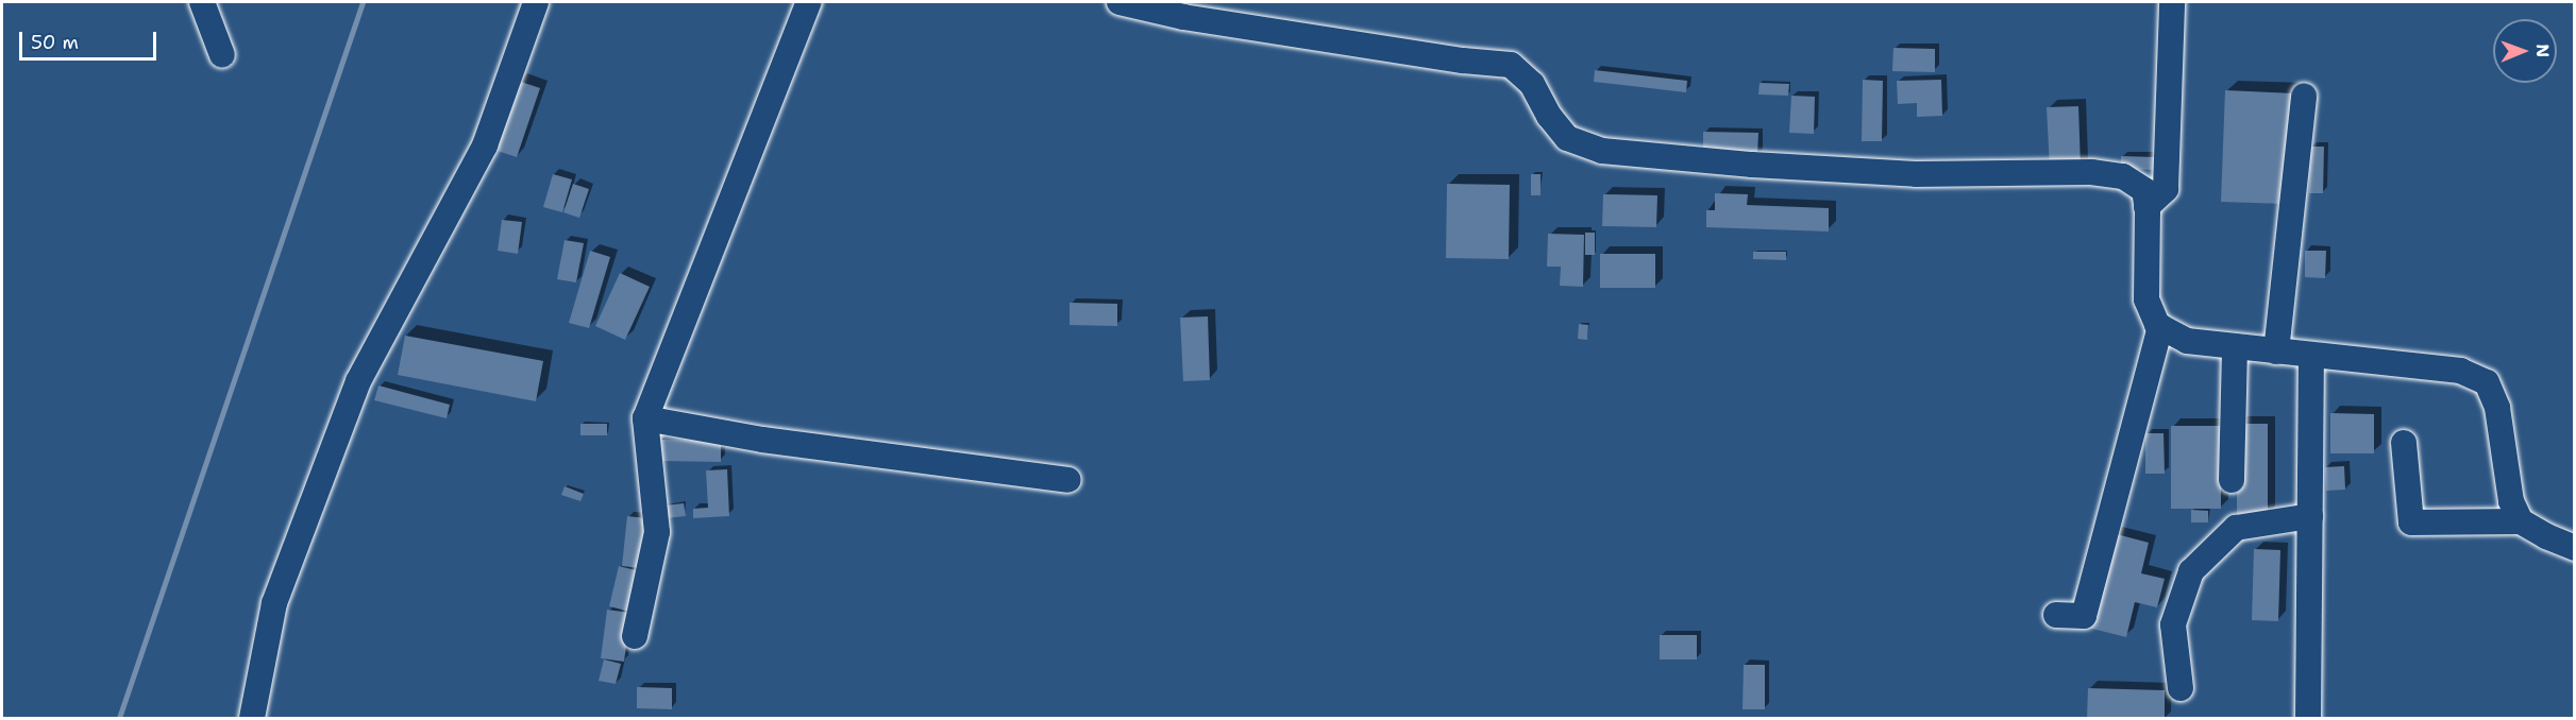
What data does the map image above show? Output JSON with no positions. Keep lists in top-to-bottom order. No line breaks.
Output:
{"scale_bar":"50 m","north":"right"}
